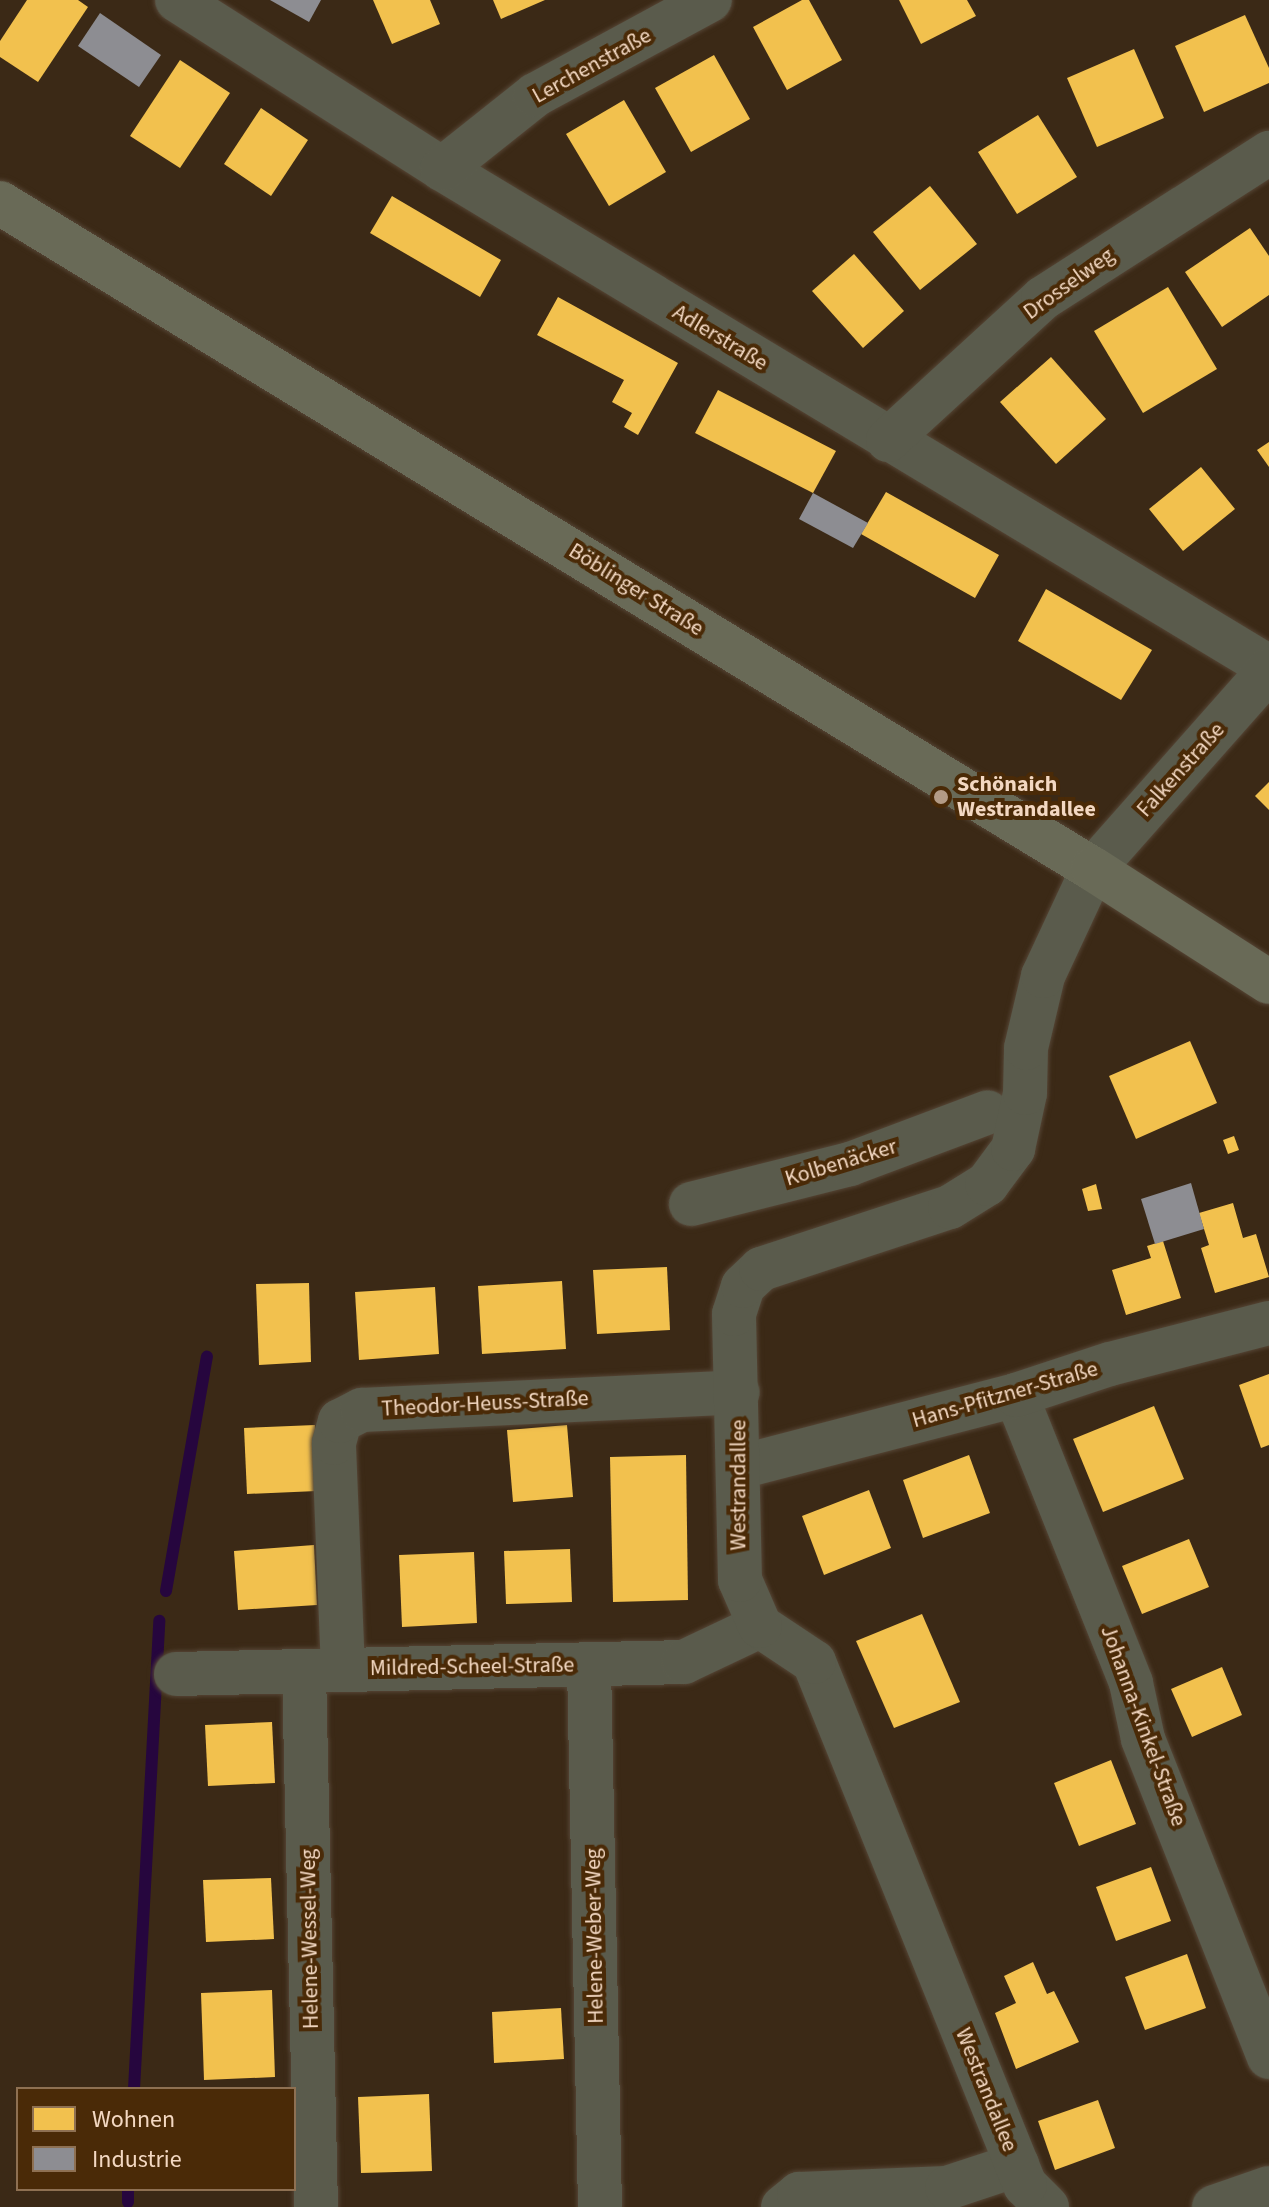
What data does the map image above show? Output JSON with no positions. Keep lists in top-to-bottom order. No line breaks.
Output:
{"streets":{"main road":["Böblinger Straße"],"street":["Lerchenstraße","Drosselweg","Adlerstraße","Falkenstraße","Kolbenäcker","Hans-Pfitzner-Straße","Theodor-Heuss-Straße","Westrandallee","Mildred-Scheel-Straße","Johanna-Kinkel-Straße","Helene-Weber-Weg","Helene-Wessel-Weg"]},"crossings":[["Lerchenstraße","Adlerstraße"],["Drosselweg","Adlerstraße"],["Adlerstraße","Falkenstraße"],["Böblinger Straße","Falkenstraße"],["Böblinger Straße","Westrandallee"],["Falkenstraße","Westrandallee"],["Hans-Pfitzner-Straße","Westrandallee"],["Hans-Pfitzner-Straße","Johanna-Kinkel-Straße"],["Theodor-Heuss-Straße","Westrandallee"],["Theodor-Heuss-Straße","Mildred-Scheel-Straße"],["Theodor-Heuss-Straße","Helene-Wessel-Weg"],["Westrandallee","Mildred-Scheel-Straße"],["Mildred-Scheel-Straße","Helene-Weber-Weg"],["Mildred-Scheel-Straße","Helene-Wessel-Weg"]],"places":["Schönaich Westrandallee"],"legend":["Wohnen","Industrie"]}
